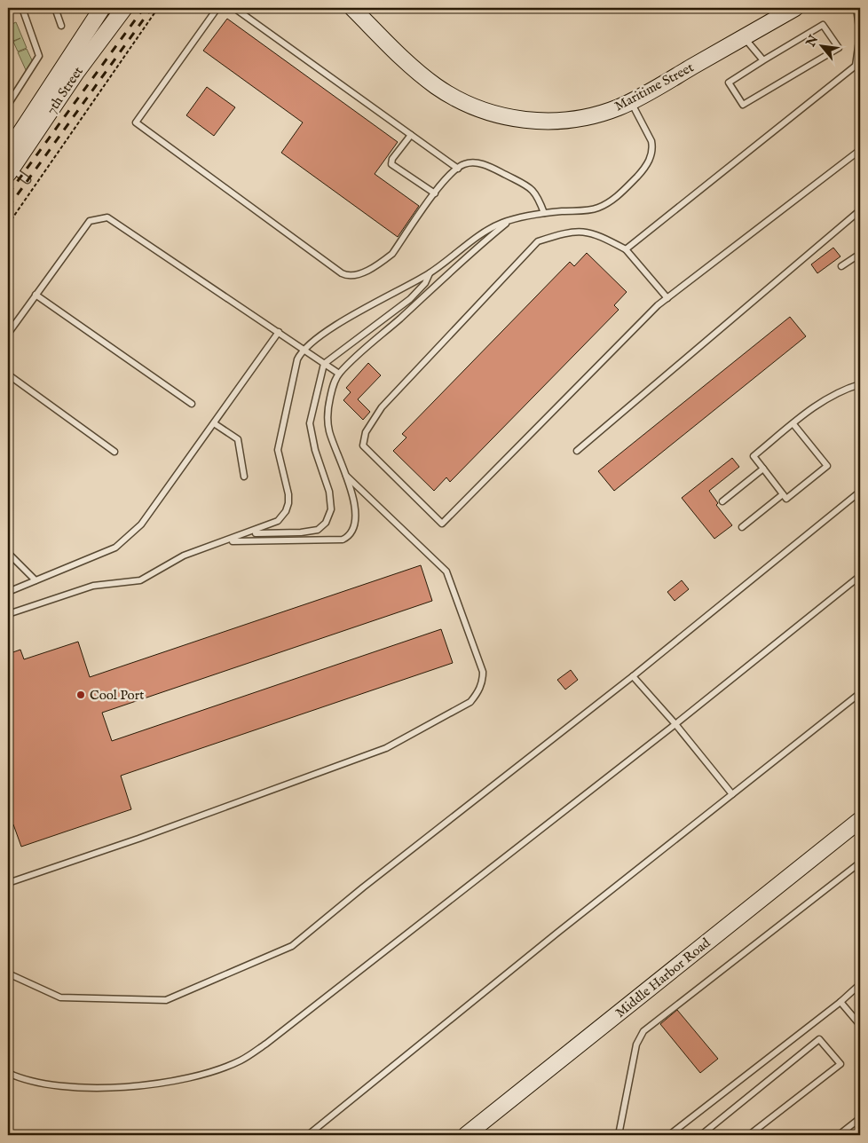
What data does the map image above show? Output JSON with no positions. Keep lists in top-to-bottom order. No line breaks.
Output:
{"streets":{"main road":["Maritime Street","7th Street","Middle Harbor Road"]},"places":["Cool Port"],"north":"top left"}
